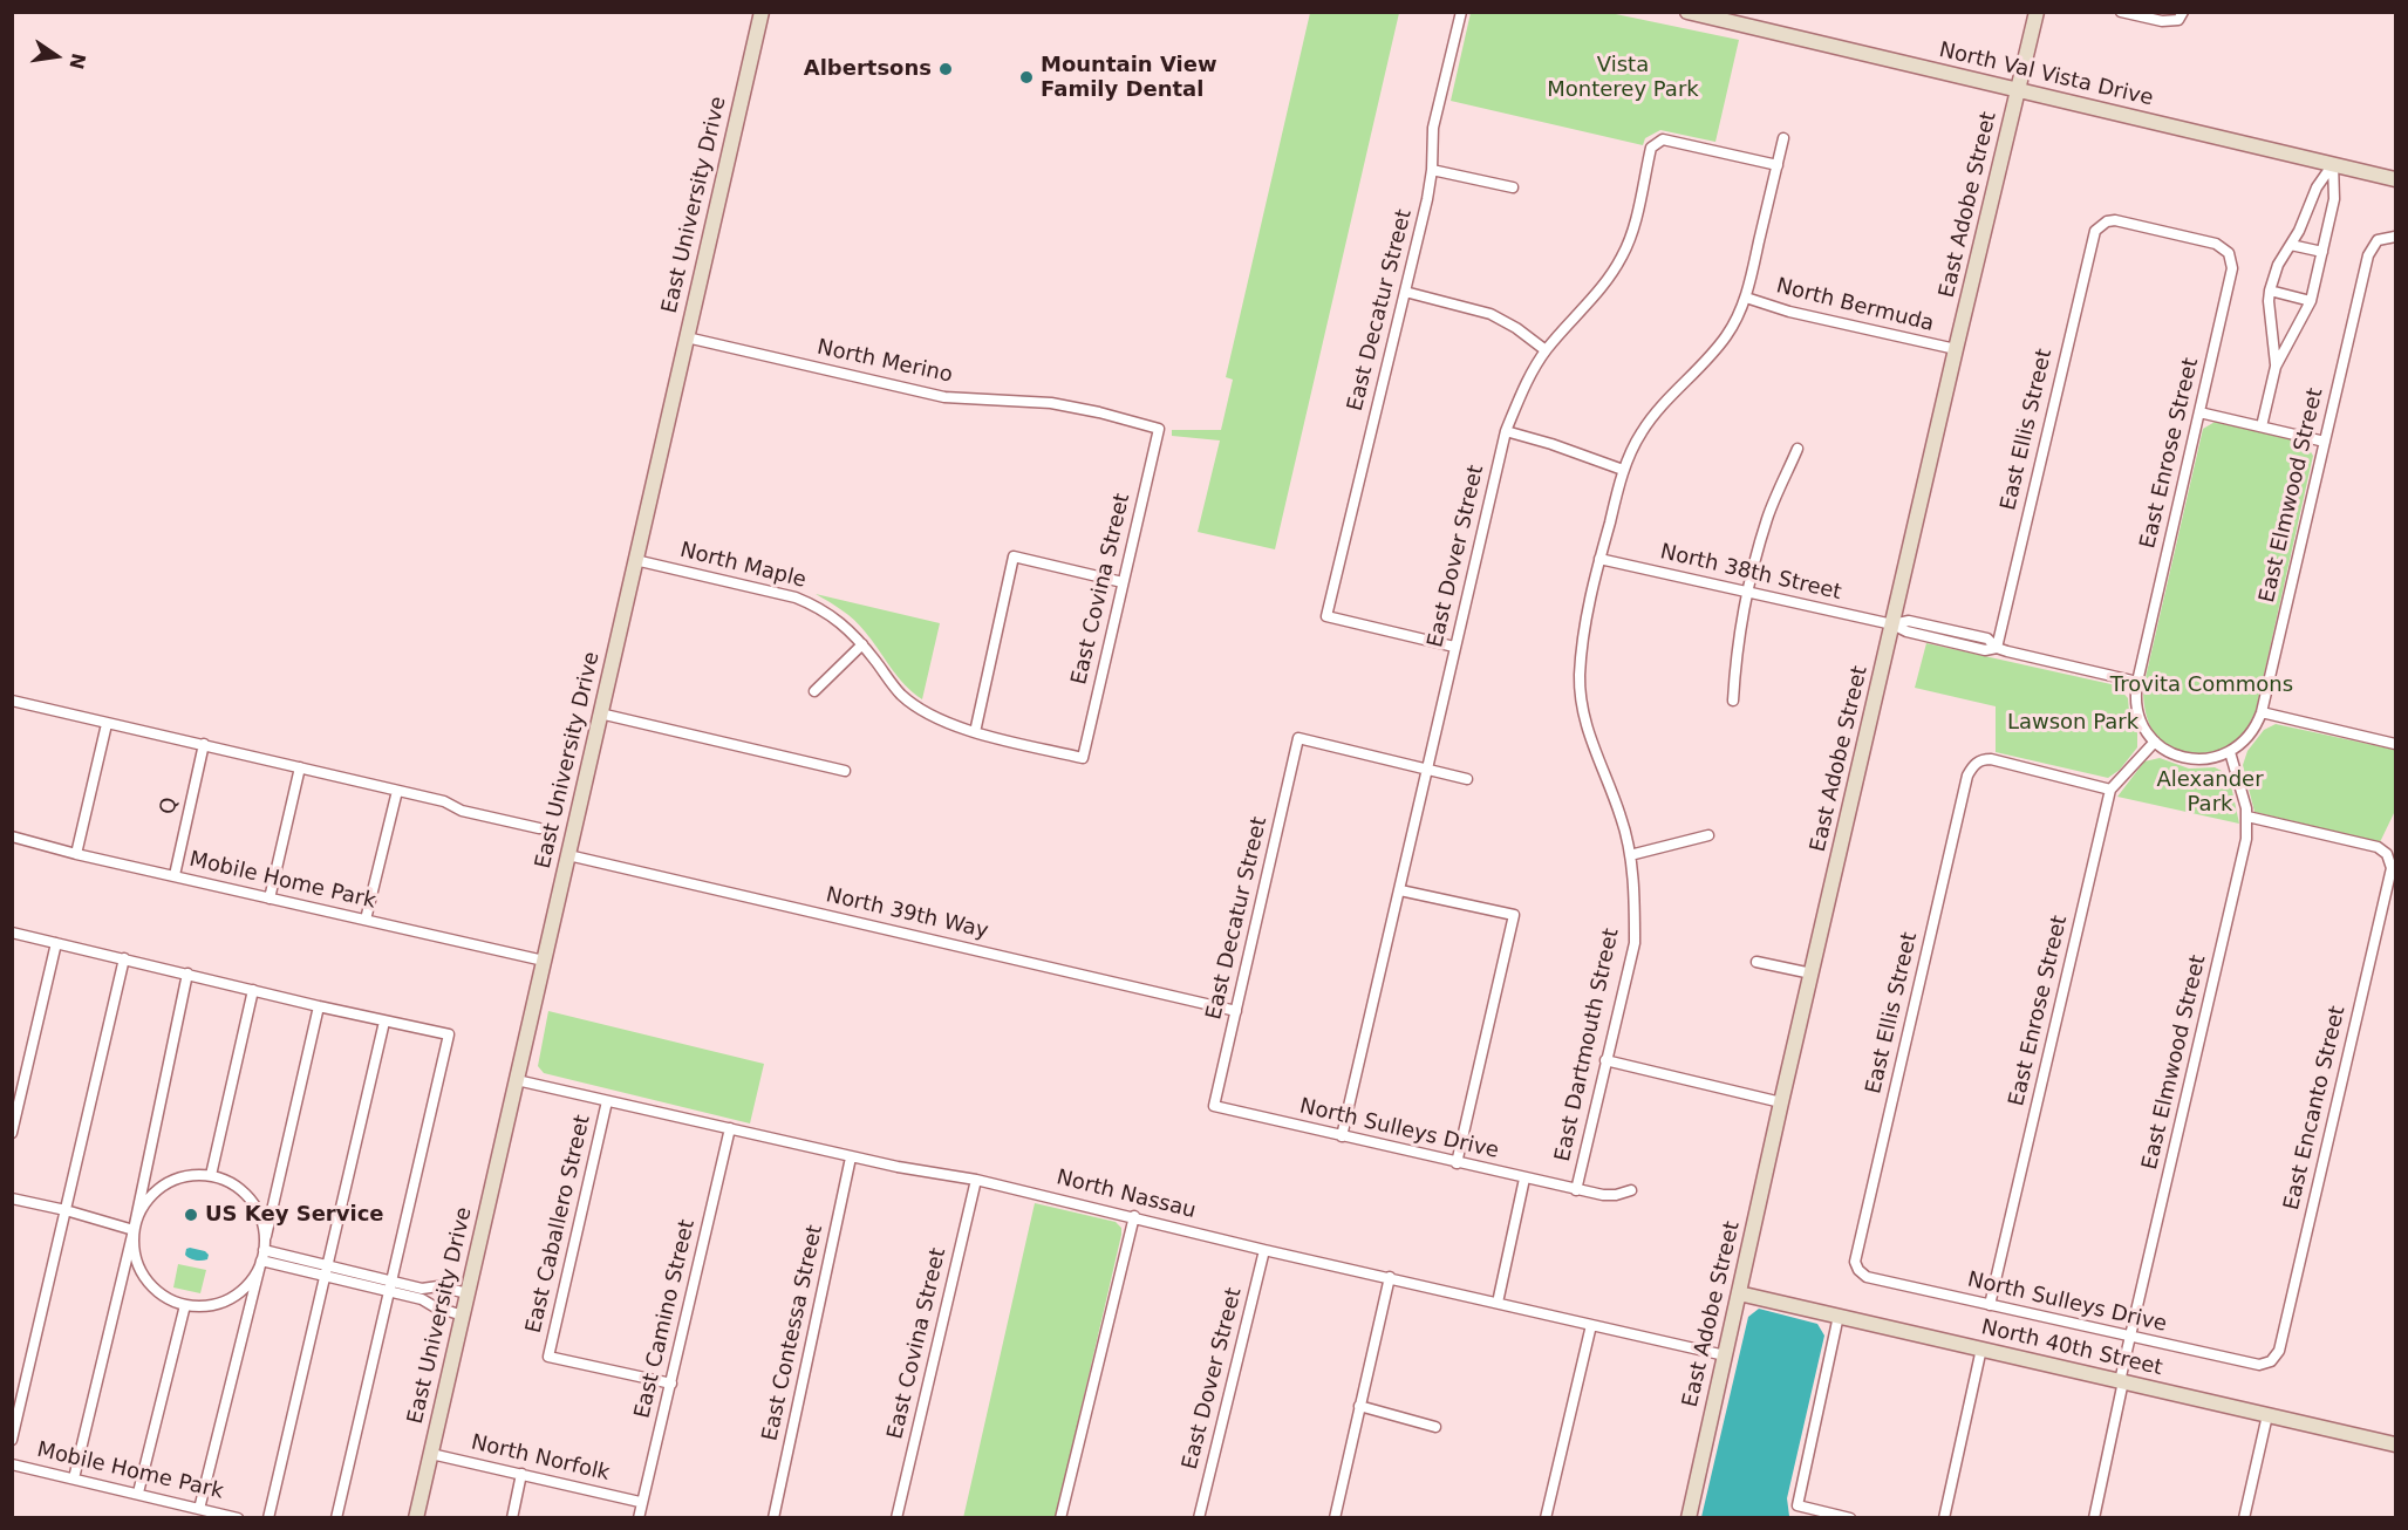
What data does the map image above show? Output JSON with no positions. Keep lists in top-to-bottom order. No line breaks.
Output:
{"streets":{"main road":["North Val Vista Drive","East University Drive","East Adobe Street","North 40th Street"],"street":["North Bermuda","East Decatur Street","North Merino","East Ellis Street","East Enrose Street","East Elmwood Street","East Dover Street","North Maple","North 38th Street","East Covina Street","Q","Mobile Home Park","North 39th Way","East Dartmouth Street","East Encanto Street","North Sulleys Drive","North Nassau","East Caballero Street","East Camino Street","East Contessa Street","North Norfolk"]},"crossings":[["North Val Vista Drive","East Adobe Street"],["East University Drive","North Merino"],["East University Drive","North Maple"],["East University Drive","Mobile Home Park"],["East University Drive","North 39th Way"],["East University Drive","North Nassau"],["East University Drive","North Norfolk"],["East Adobe Street","North Bermuda"],["East Adobe Street","North 38th Street"],["East Adobe Street","North Nassau"],["East Adobe Street","North 40th Street"],["North Bermuda","East Dartmouth Street"],["East Decatur Street","East Dover Street"],["East Decatur Street","North 39th Way"],["East Decatur Street","North Sulleys Drive"],["North Merino","East Covina Street"],["East Ellis Street","East Enrose Street"],["East Ellis Street","North 38th Street"],["East Ellis Street","North Sulleys Drive"],["East Enrose Street","North 38th Street"],["East Enrose Street","North Sulleys Drive"],["East Elmwood Street","East Encanto Street"],["East Elmwood Street","North Sulleys Drive"],["East Elmwood Street","North 40th Street"],["East Dover Street","East Dartmouth Street"],["East Dover Street","North Sulleys Drive"],["East Dover Street","North Nassau"],["North Maple","East Covina Street"],["North 38th Street","East Dartmouth Street"],["East Covina Street","North Nassau"],["Q","Mobile Home Park"],["East Dartmouth Street","North Sulleys Drive"],["East Encanto Street","North Sulleys Drive"],["North Nassau","East Caballero Street"],["North Nassau","East Camino Street"],["North Nassau","East Contessa Street"],["East Caballero Street","East Camino Street"],["East Camino Street","North Norfolk"]],"parks":["Vista Monterey Park","Trovita Commons","Lawson Park","Alexander Park"],"places":["Albertsons","Mountain View Family Dental","US Key Service"],"north":"right"}
